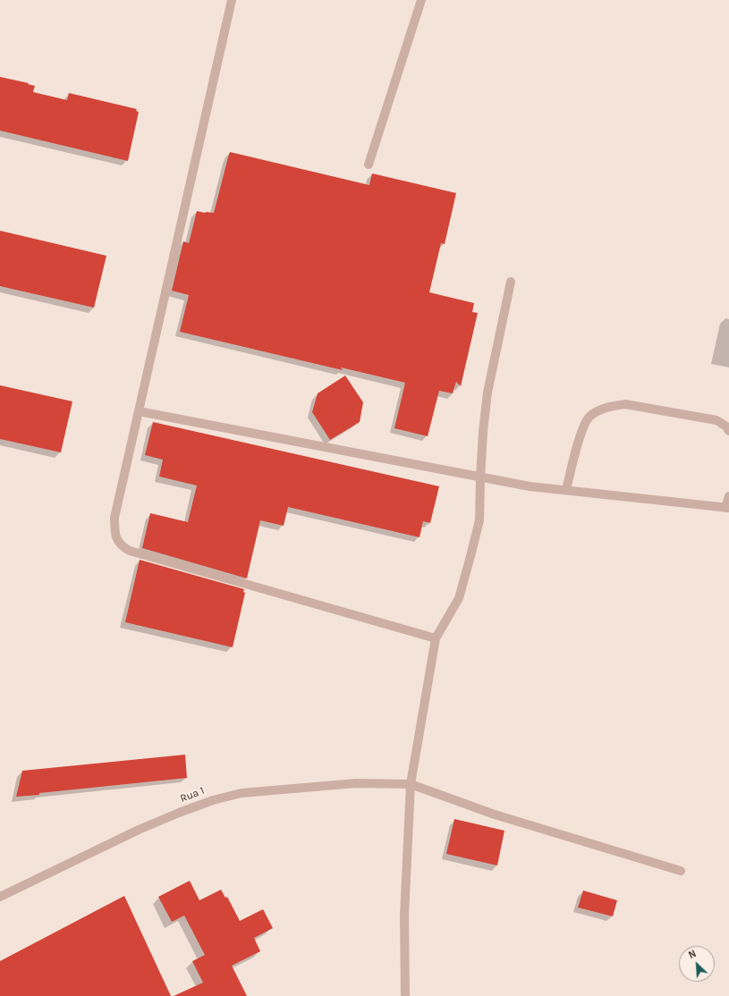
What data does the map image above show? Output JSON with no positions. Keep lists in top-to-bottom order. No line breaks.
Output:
{"streets":{"street":["Rua 1"]},"north":"top left"}
